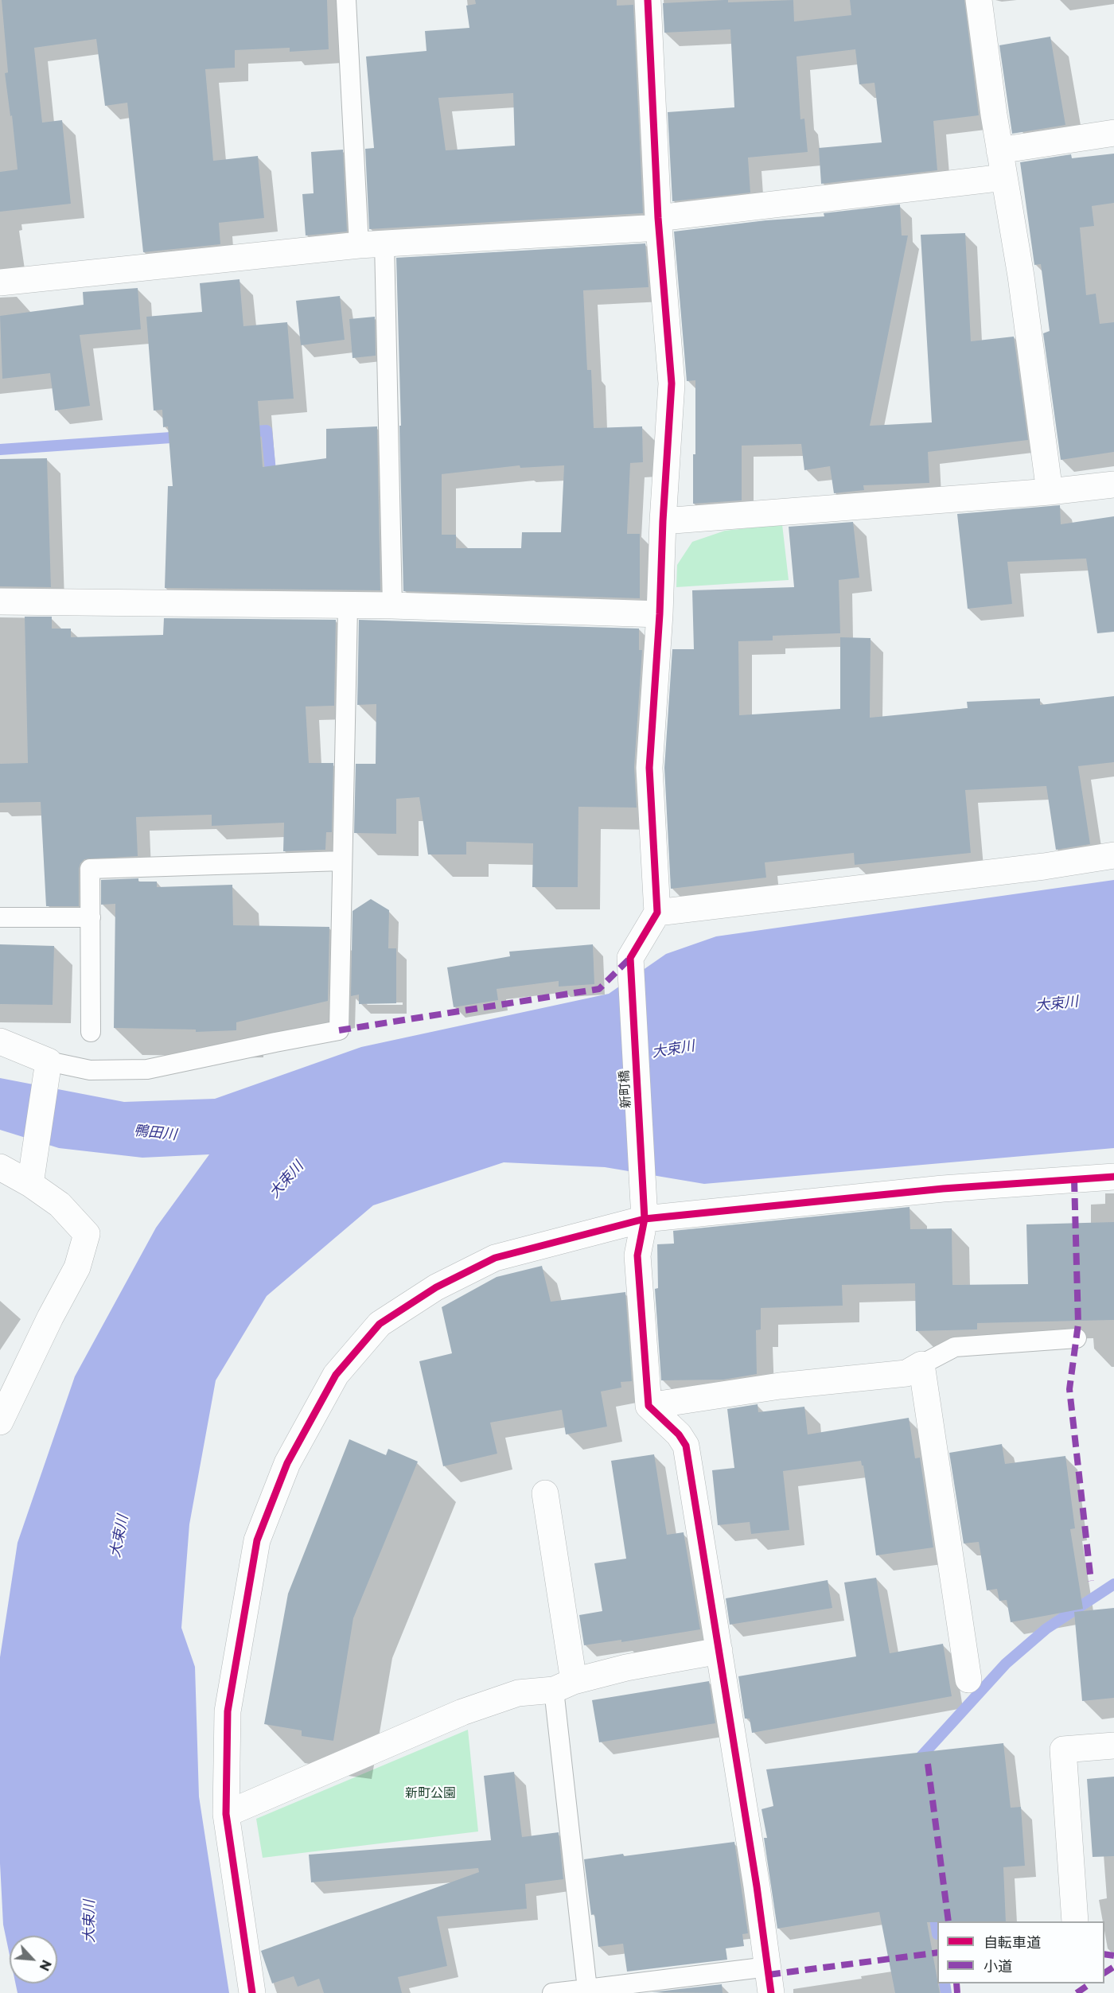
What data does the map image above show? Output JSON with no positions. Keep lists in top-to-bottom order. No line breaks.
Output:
{"streets":{"street":["新町橋"]},"water":["大束川","鴨田川"],"parks":["新町公園"],"legend":["自転車道","小道"],"north":"bottom right"}
